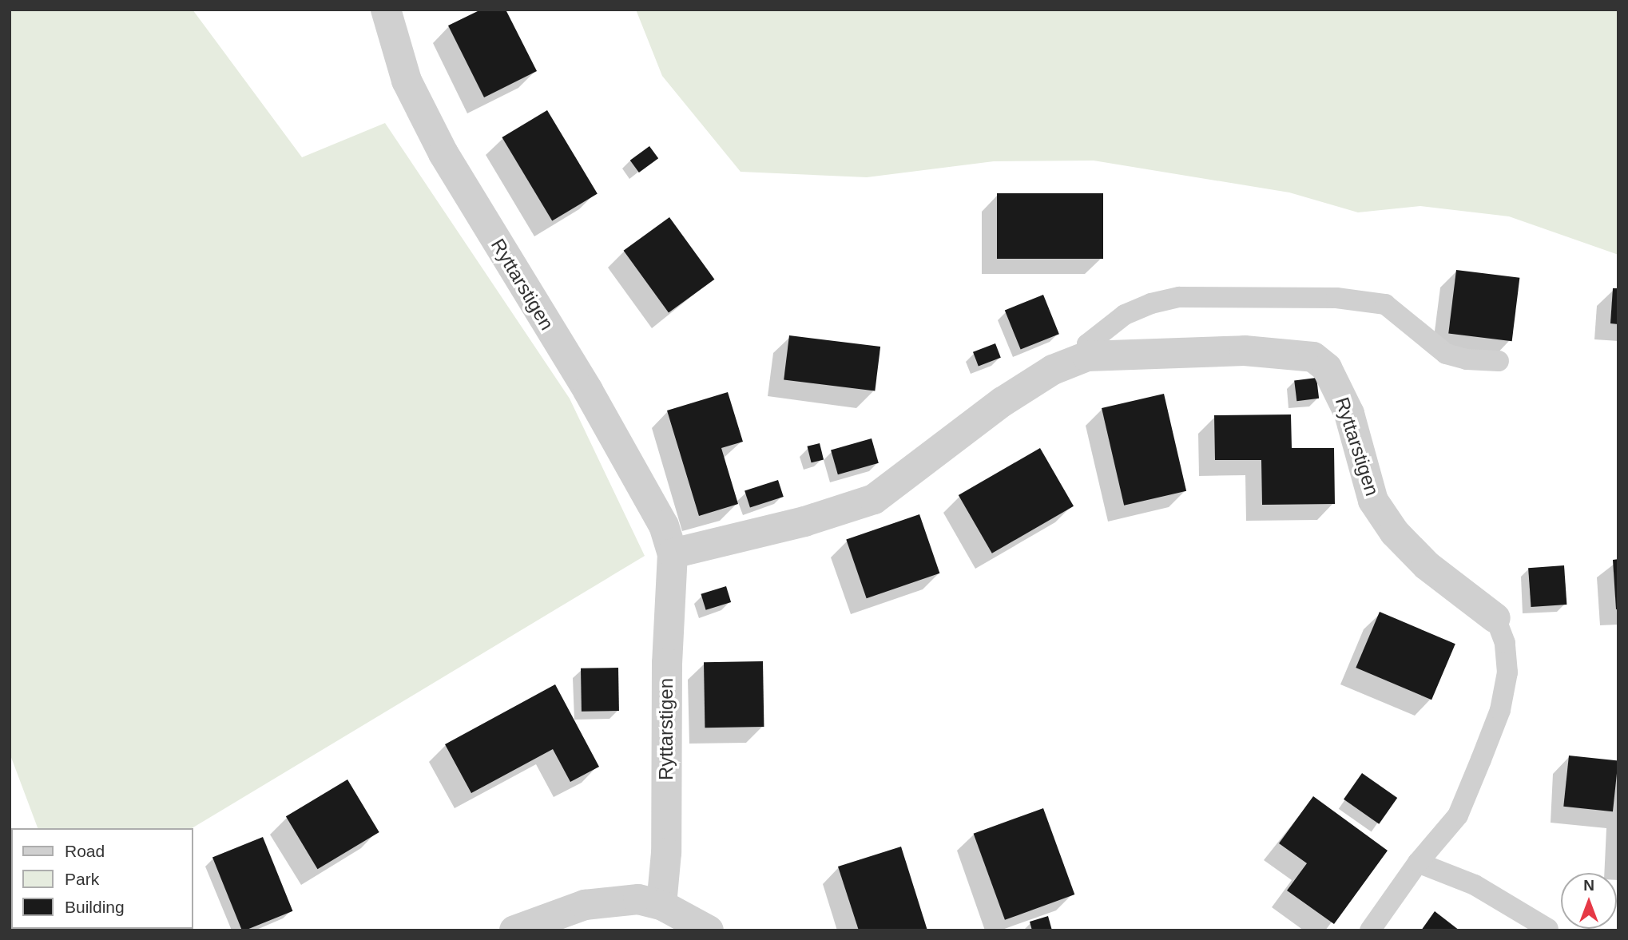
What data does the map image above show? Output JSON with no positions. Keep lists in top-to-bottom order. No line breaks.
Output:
{"streets":{"street":["Ryttarstigen"]},"legend":["Road","Park","Building"],"north":"top"}
